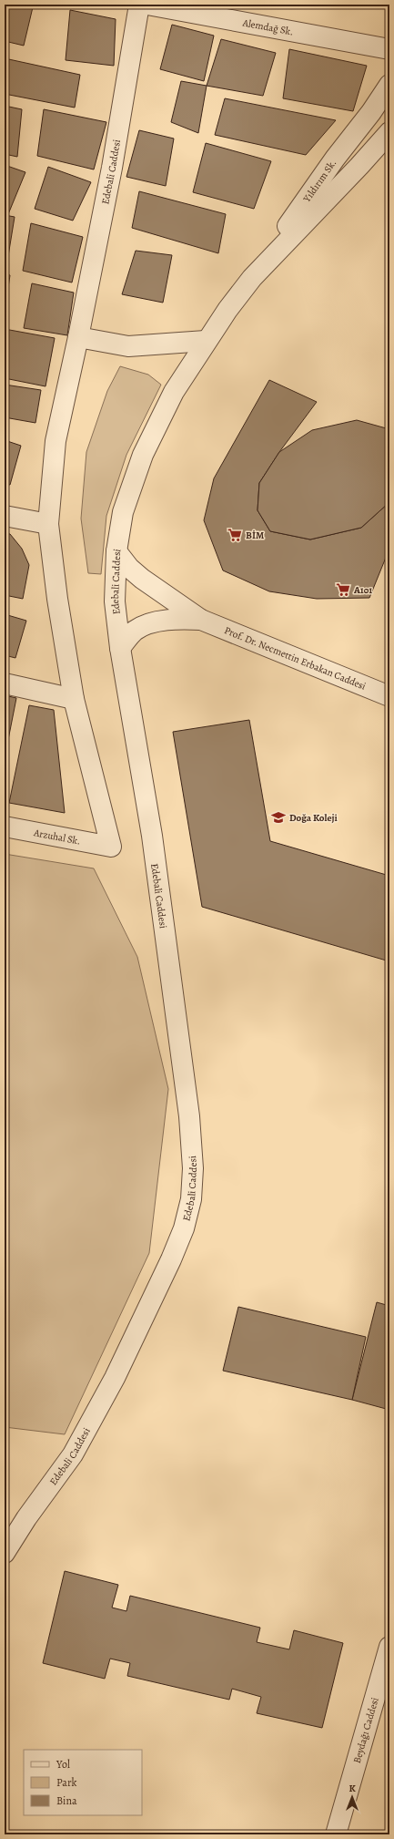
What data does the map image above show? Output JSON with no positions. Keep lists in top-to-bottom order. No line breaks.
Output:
{"streets":{"street":["Alemdağ Sk.","Edebali Caddesi","Yıldırım Sk.","Prof. Dr. Necmettin Erbakan Caddesi","Arzuhal Sk.","Beydağı Caddesi"]},"crossings":[["Edebali Caddesi","Yıldırım Sk."],["Edebali Caddesi","Arzuhal Sk."]],"places":{"supermarket":["BİM","A101"],"school or university":["Doğa Koleji"]},"legend":["Yol","Park","Bina"],"north":"top"}
